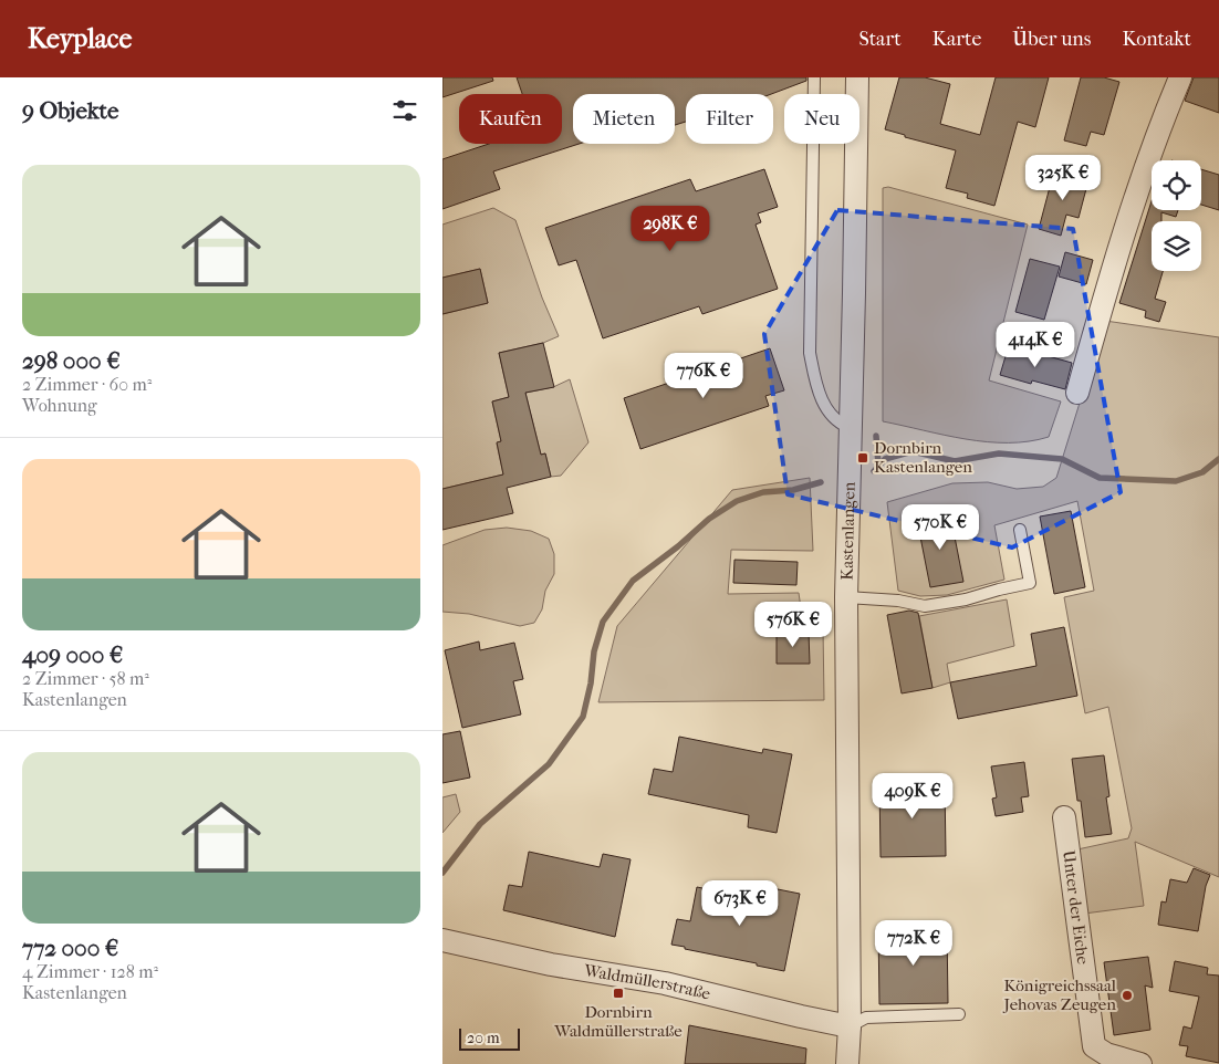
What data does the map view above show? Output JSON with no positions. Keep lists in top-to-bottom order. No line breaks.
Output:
{"streets":{"street":["Kastenlangen","Unter der Eiche","Waldmüllerstraße"]},"crossings":[["Kastenlangen","Waldmüllerstraße"]],"places":{"transit":["Dornbirn Kastenlangen","Dornbirn Waldmüllerstraße"],"other":["Königreichssaal Jehovas Zeugen"]},"scale_bar":"20 m","page":{"header":"Keyplace","nav":["Start","Karte","Über uns","Kontakt"],"heading":"9 Objekte","chip":["Kaufen","Mieten","Filter","Neu"],"list":[{"name":"298 000 €","note":"2 Zimmer · 60 m² · Wohnung"},{"name":"409 000 €","note":"2 Zimmer · 58 m² · Kastenlangen"},{"name":"772 000 €","note":"4 Zimmer · 128 m² · Kastenlangen"}],"price":["325K €","298K €","414K €","776K €","570K €","576K €","409K €","673K €","772K €"],"scale":"20 m"}}
